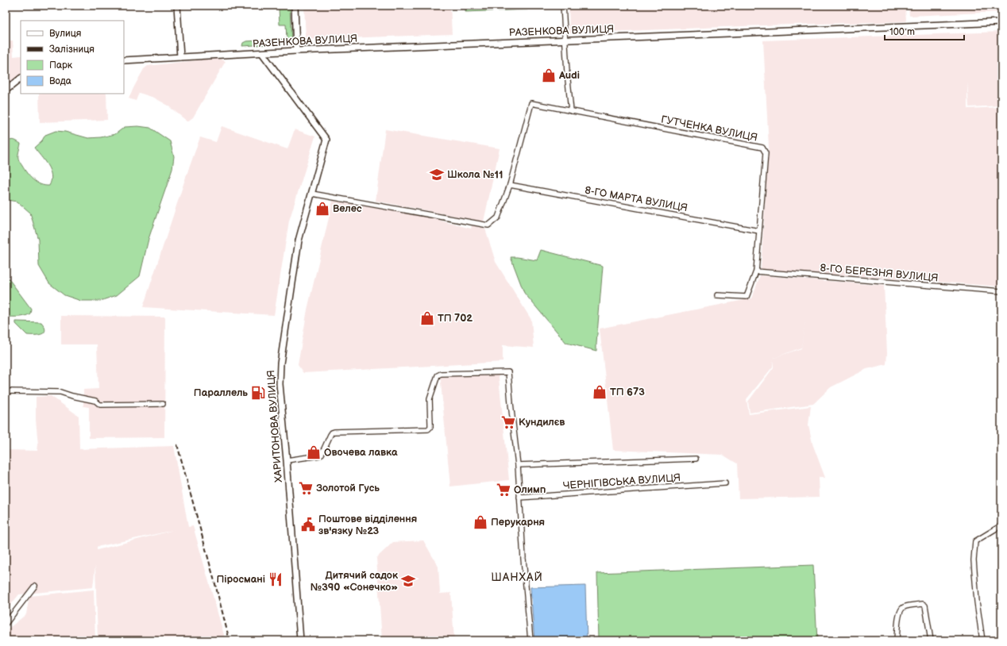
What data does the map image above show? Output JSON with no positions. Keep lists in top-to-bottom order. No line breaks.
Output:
{"streets":{"street":["РАЗЕНКОВА ВУЛИЦЯ","ГУТЧЕНКА ВУЛИЦЯ","8-ГО МАРТА ВУЛИЦЯ","8-ГО БЕРЕЗНЯ ВУЛИЦЯ","ХАРИТОНОВА ВУЛИЦЯ","ЧЕРНІГІВСЬКА ВУЛИЦЯ"]},"crossings":[["РАЗЕНКОВА ВУЛИЦЯ","ХАРИТОНОВА ВУЛИЦЯ"],["ГУТЧЕНКА ВУЛИЦЯ","8-ГО МАРТА ВУЛИЦЯ"],["ГУТЧЕНКА ВУЛИЦЯ","8-ГО БЕРЕЗНЯ ВУЛИЦЯ"]],"districts":["ШАНХАЙ"],"places":{"shop":["Audi","Велес","ТП 702","ТП 673","Овочева лавка","Перукарня"],"school or university":["Школа №11","Дитячий садок №390 «Сонечко»"],"fuel station":["Параллель"],"supermarket":["Кундилєв","Золотой Гусь","Олимп"],"public building":["Поштове відділення зв'язку №23"],"restaurant":["Піросмані"]},"legend":["Вулиця","Залізниця","Парк","Вода"],"scale_bar":"100 m"}
